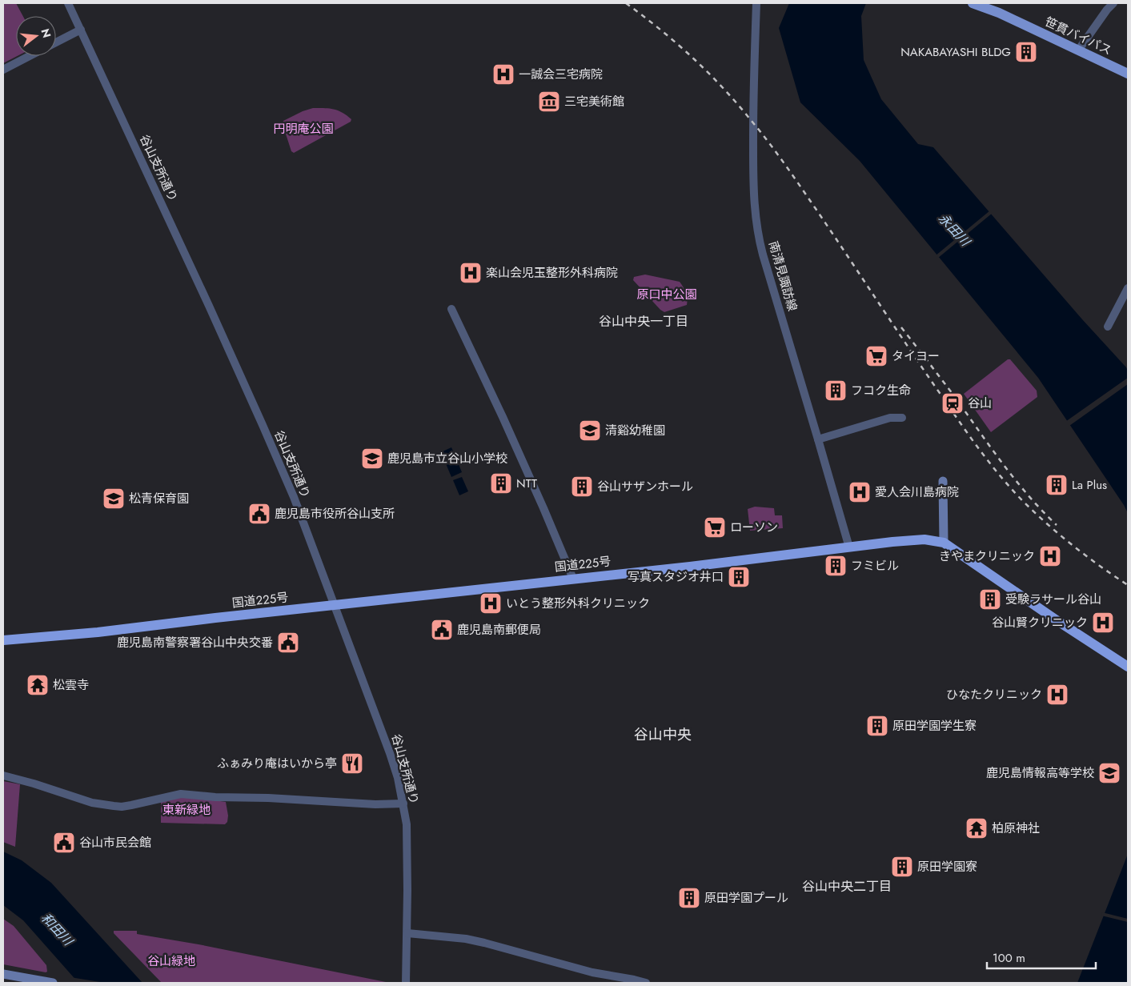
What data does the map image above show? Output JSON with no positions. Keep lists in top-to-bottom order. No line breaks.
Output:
{"streets":{"highway":["国道225号"],"main road":["笹貫バイパス"],"street":["谷山支所通り","南清見諏訪線"]},"crossings":[["谷山支所通り","国道225号"],["南清見諏訪線","国道225号"]],"districts":["谷山中央一丁目","谷山中央","谷山中央二丁目"],"water":["永田川","和田川"],"parks":["円明庵公園","原口中公園","東新緑地","谷山緑地"],"places":{"building":["NAKABAYASHI BLDG","フコク生命","NTT","La Plus","谷山サザンホール","フミビル","写真スタジオ井口","受験ラサール谷山","原田学園学生寮","原田学園寮","原田学園プール"],"hospital":["一誠会三宅病院","楽山会児玉整形外科病院","愛人会川島病院","きやまクリニック","いとう整形外科クリニック","谷山賢クリニック","ひなたクリニック"],"museum":["三宅美術館"],"supermarket":["タイヨー","ローソン"],"station":["谷山"],"school or university":["清谿幼稚園","鹿児島市立谷山小学校","松青保育園","鹿児島情報高等学校"],"public building":["鹿児島市役所谷山支所","鹿児島南郵便局","鹿児島南警察署谷山中央交番","谷山市民会館"],"temple":["松雲寺","柏原神社"],"restaurant":["ふぁみり庵はいから亭"]},"scale_bar":"100 m","north":"right"}
